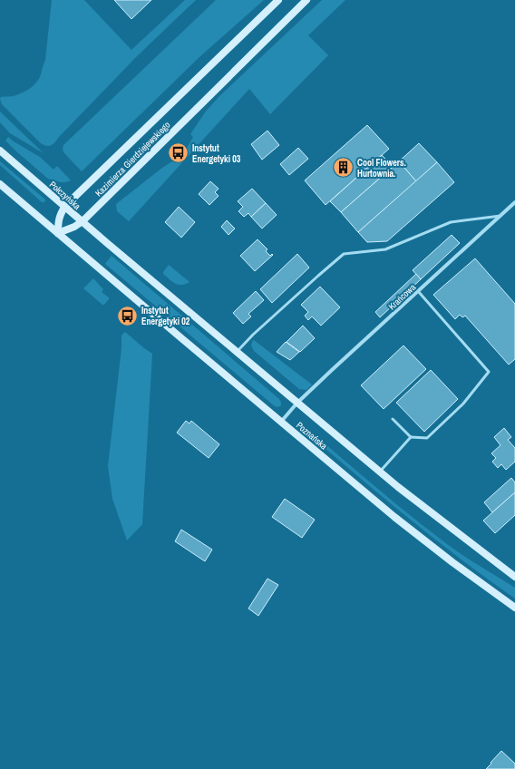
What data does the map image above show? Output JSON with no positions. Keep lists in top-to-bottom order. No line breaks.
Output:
{"streets":{"main road":["Kazimierza Gierdziejewskiego","Połczyńska","Poznańska"],"street":["Krańcowa"]},"crossings":[["Kazimierza Gierdziejewskiego","Połczyńska"],["Kazimierza Gierdziejewskiego","Poznańska"],["Połczyńska","Poznańska"],["Krańcowa","Poznańska"]],"places":{"bus stop":["Instytut Energetyki 03","Instytut Energetyki 02"],"building":["Cool Flowers. Hurtownia."]}}
